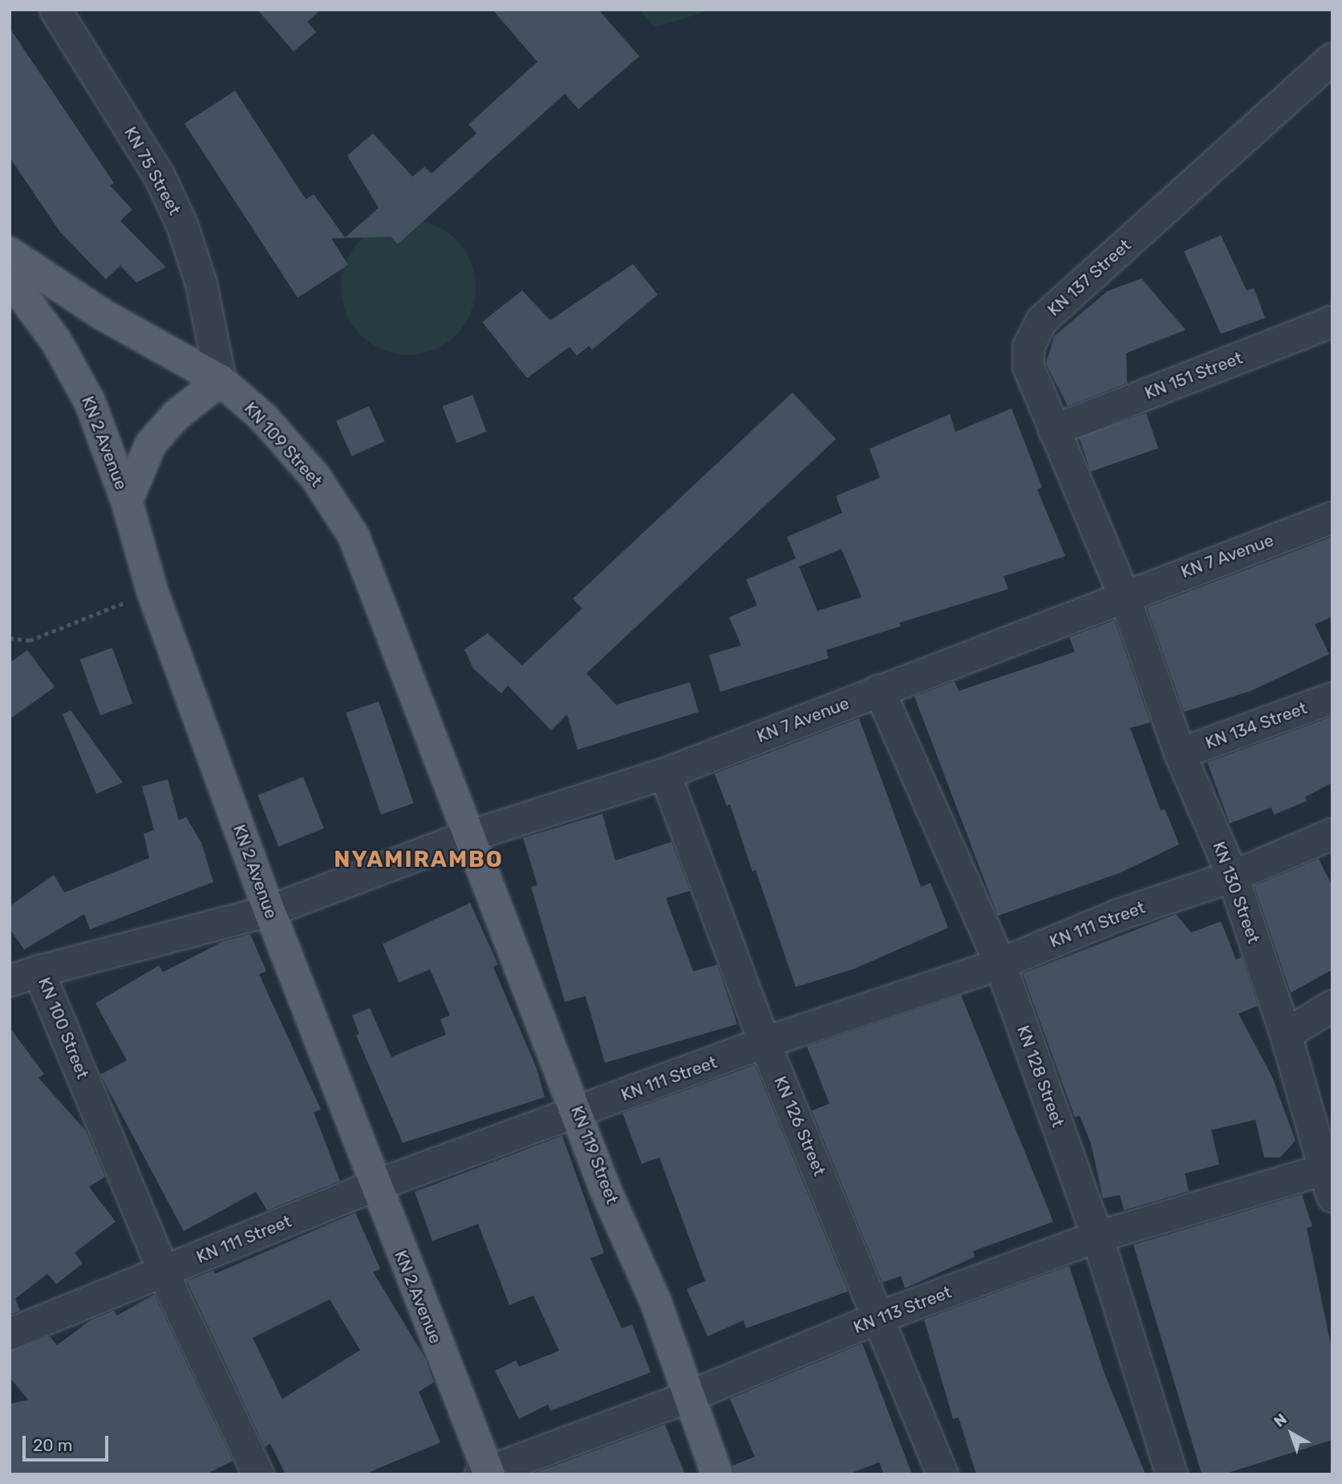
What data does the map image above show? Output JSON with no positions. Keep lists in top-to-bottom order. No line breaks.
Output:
{"streets":{"main road":["KN 2 Avenue","KN 109 Street","KN 119 Street"],"street":["KN 75 Street","KN 137 Street","KN 151 Street","KN 7 Avenue","KN 134 Street","KN 130 Street","KN 111 Street","KN 100 Street","KN 128 Street","KN 126 Street","KN 113 Street"]},"crossings":[["KN 75 Street","KN 109 Street"],["KN 137 Street","KN 151 Street"],["KN 137 Street","KN 7 Avenue"],["KN 137 Street","KN 130 Street"],["KN 2 Avenue","KN 7 Avenue"],["KN 2 Avenue","KN 111 Street"],["KN 2 Avenue","KN 100 Street"],["KN 2 Avenue","KN 113 Street"],["KN 109 Street","KN 7 Avenue"],["KN 109 Street","KN 119 Street"],["KN 7 Avenue","KN 130 Street"],["KN 7 Avenue","KN 100 Street"],["KN 7 Avenue","KN 128 Street"],["KN 7 Avenue","KN 126 Street"],["KN 7 Avenue","KN 119 Street"],["KN 134 Street","KN 130 Street"],["KN 130 Street","KN 111 Street"],["KN 130 Street","KN 113 Street"],["KN 111 Street","KN 100 Street"],["KN 111 Street","KN 128 Street"],["KN 111 Street","KN 126 Street"],["KN 111 Street","KN 119 Street"],["KN 128 Street","KN 113 Street"],["KN 126 Street","KN 113 Street"],["KN 119 Street","KN 113 Street"]],"districts":["NYAMIRAMBO"],"scale_bar":"20 m","north":"top left"}
